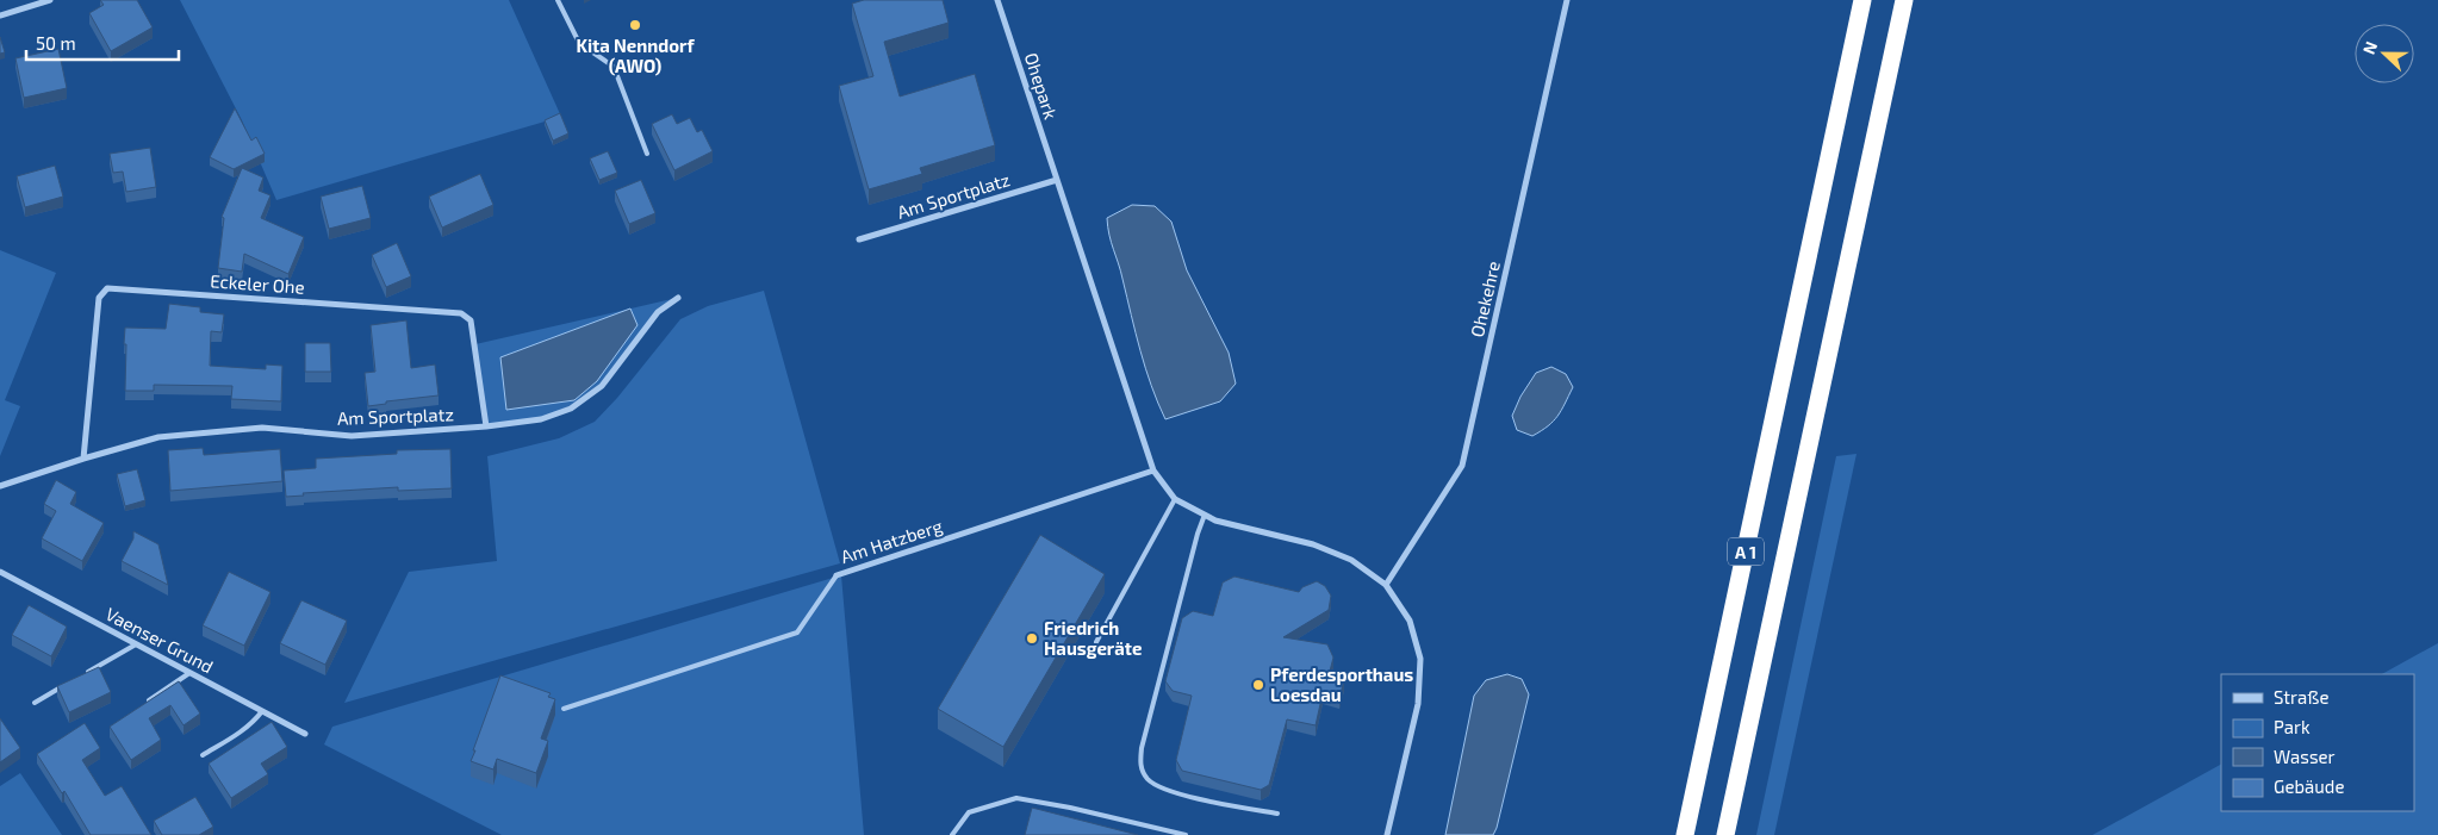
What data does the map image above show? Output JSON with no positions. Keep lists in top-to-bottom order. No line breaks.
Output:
{"streets":{"highway":["A 1"],"street":["Ohepark","Am Sportplatz","Eckeler Ohe","Ohekehre","Am Hatzberg","Vaenser Grund"]},"crossings":[["Ohepark","Am Sportplatz"],["Am Sportplatz","Eckeler Ohe"]],"places":["Kita Nenndorf (AWO)","Friedrich Hausgeräte","Pferdesporthaus Loesdau"],"legend":["Straße","Park","Wasser","Gebäude"],"scale_bar":"50 m","north":"left"}
